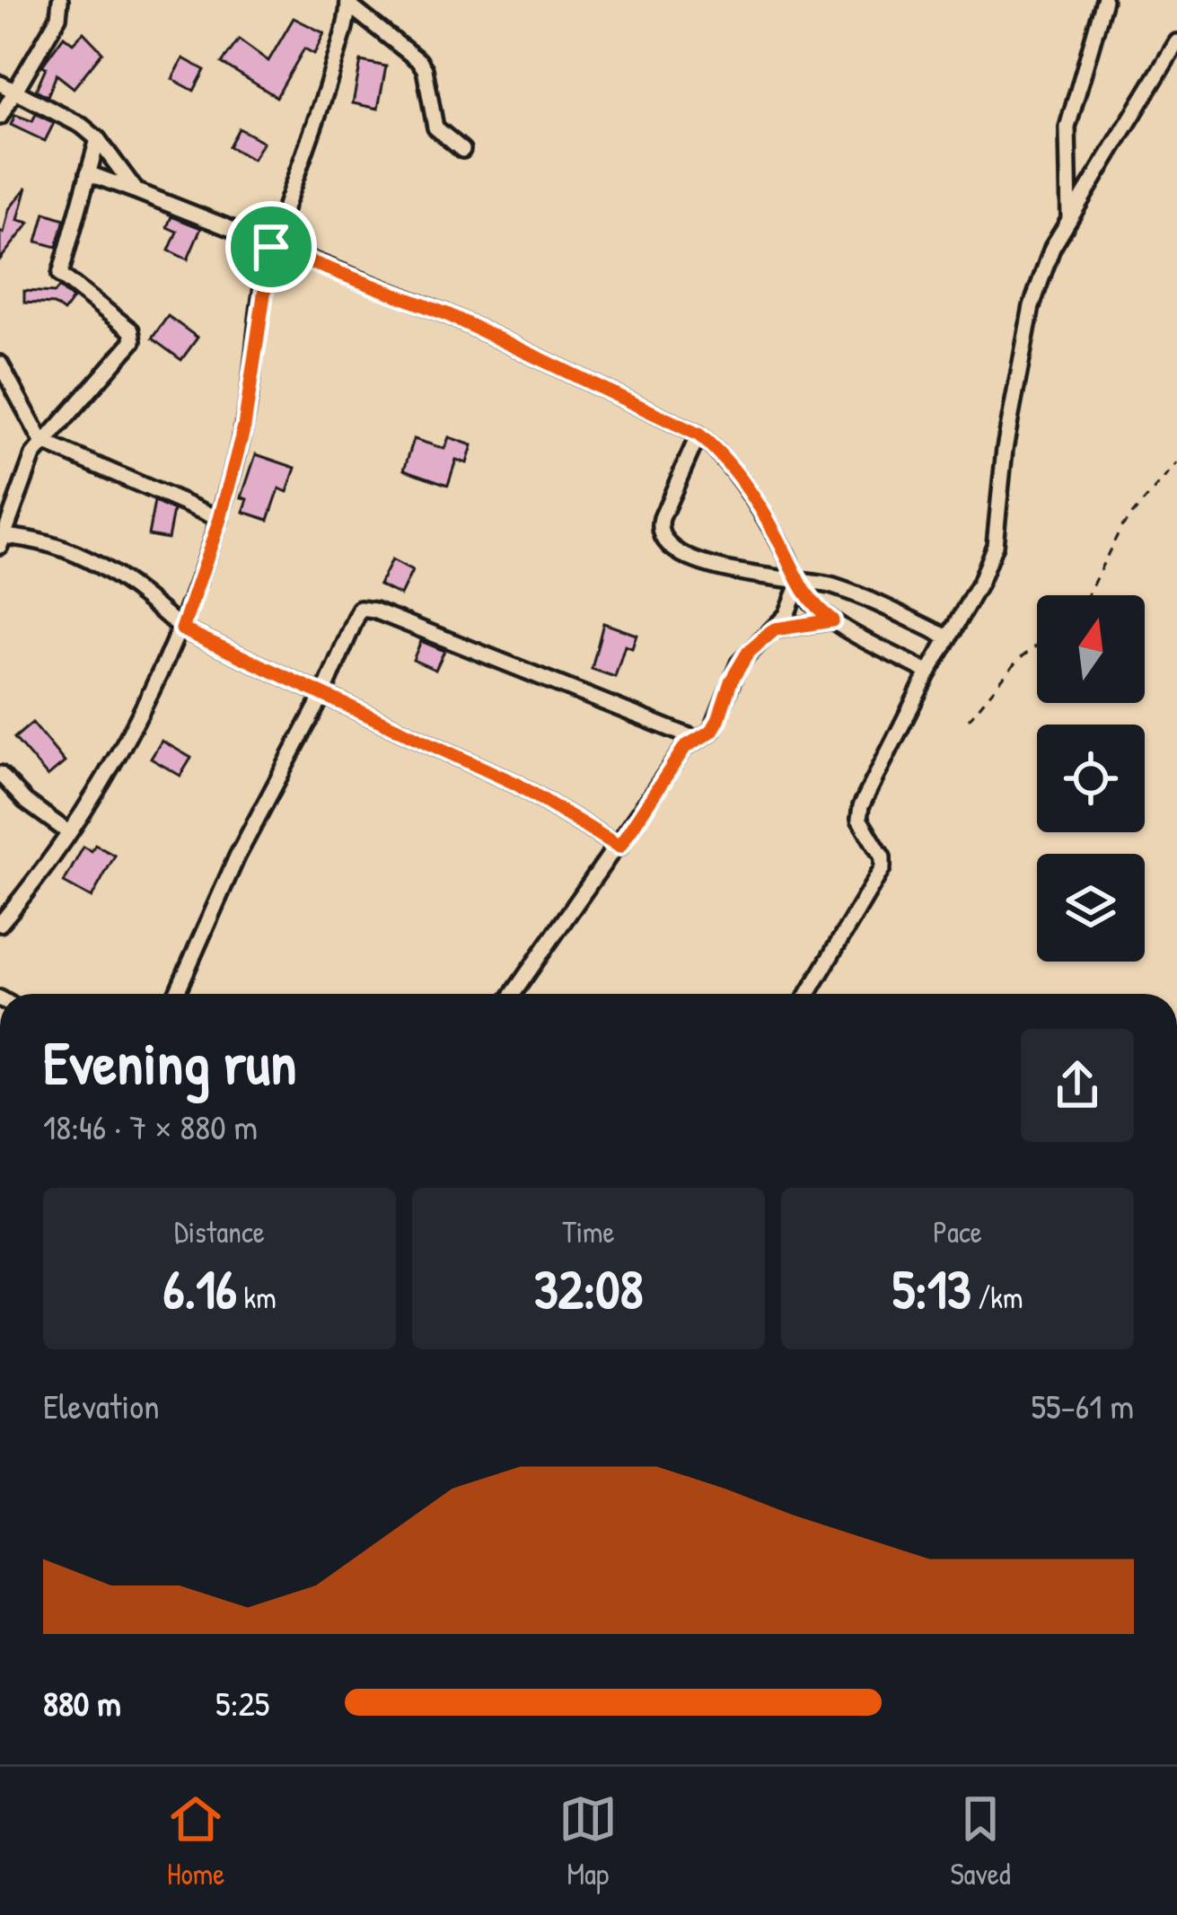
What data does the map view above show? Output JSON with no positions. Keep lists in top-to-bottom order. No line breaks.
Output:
{"north":"top","page":{"heading":["Evening run","18:46 · 7 × 880 m"],"stats":[["Distance","6.16 km"],["Time","32:08"],["Pace","5:13 /km"]],"chart":["Elevation","55–61 m"],"list":[{"name":"880 m","note":"5:25"}],"tabs":["Home","Map","Saved"]}}
